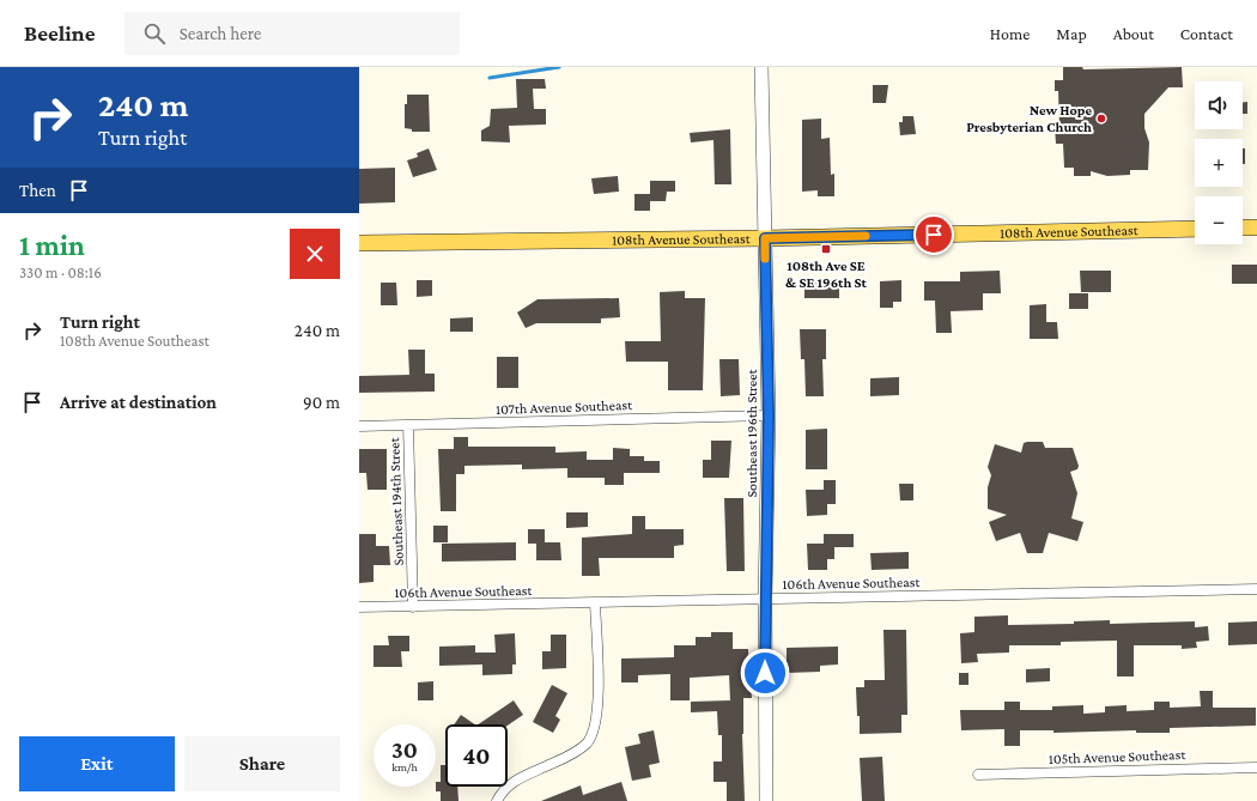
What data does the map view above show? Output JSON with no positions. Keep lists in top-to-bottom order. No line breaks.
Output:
{"streets":{"main road":["108th Avenue Southeast"],"street":["107th Avenue Southeast","Southeast 196th Street","Southeast 194th Street","106th Avenue Southeast","105th Avenue Southeast"]},"crossings":[["108th Avenue Southeast","Southeast 196th Street"],["107th Avenue Southeast","Southeast 196th Street"],["107th Avenue Southeast","Southeast 194th Street"],["Southeast 196th Street","106th Avenue Southeast"],["Southeast 194th Street","106th Avenue Southeast"]],"places":{"other":["New Hope Presbyterian Church"],"transit":["108th Ave SE & SE 196th St"]},"page":{"header":"Beeline","search":"Search here","nav":["Home","Map","About","Contact"],"turn":["240 m","Turn right"],"map_buttons":["+","−"],"then":"Then","heading":["1 min","330 m · 08:16"],"list":[{"name":"Turn right","note":"108th Avenue Southeast","value":"240 m"},{"name":"Arrive at destination","value":"90 m"}],"speed":"30 km/h","limit":"40","buttons":["Exit","Share"]}}
